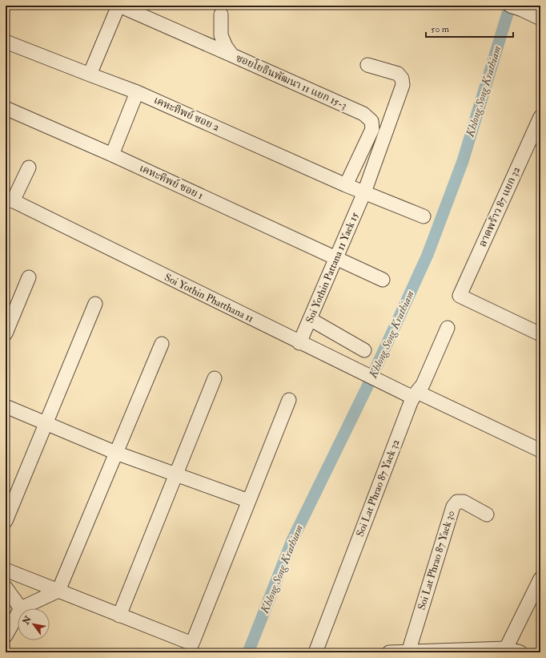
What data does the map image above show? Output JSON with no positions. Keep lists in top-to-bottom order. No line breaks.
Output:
{"streets":{"street":["ซอยโยธินพัฒนา 11 แยก 15-3","เคหะทิพย์ ซอย 2","เคหะทิพย์ ซอย 1","ลาดพร้าว 87 แยก 32","Soi Yothin Pattana 11 Yaek 15","Soi Yothin Phatthana 11","Soi Lat Phrao 87 Yaek 32","Soi Lat Phrao 87 Yaek 30"]},"crossings":[["เคหะทิพย์ ซอย 2","Soi Yothin Pattana 11 Yaek 15"],["เคหะทิพย์ ซอย 1","Soi Yothin Pattana 11 Yaek 15"],["Soi Yothin Pattana 11 Yaek 15","Soi Yothin Phatthana 11"],["Soi Yothin Phatthana 11","Soi Lat Phrao 87 Yaek 32"]],"water":["Khlong Song Krathiam"],"scale_bar":"50 m","north":"top left"}
